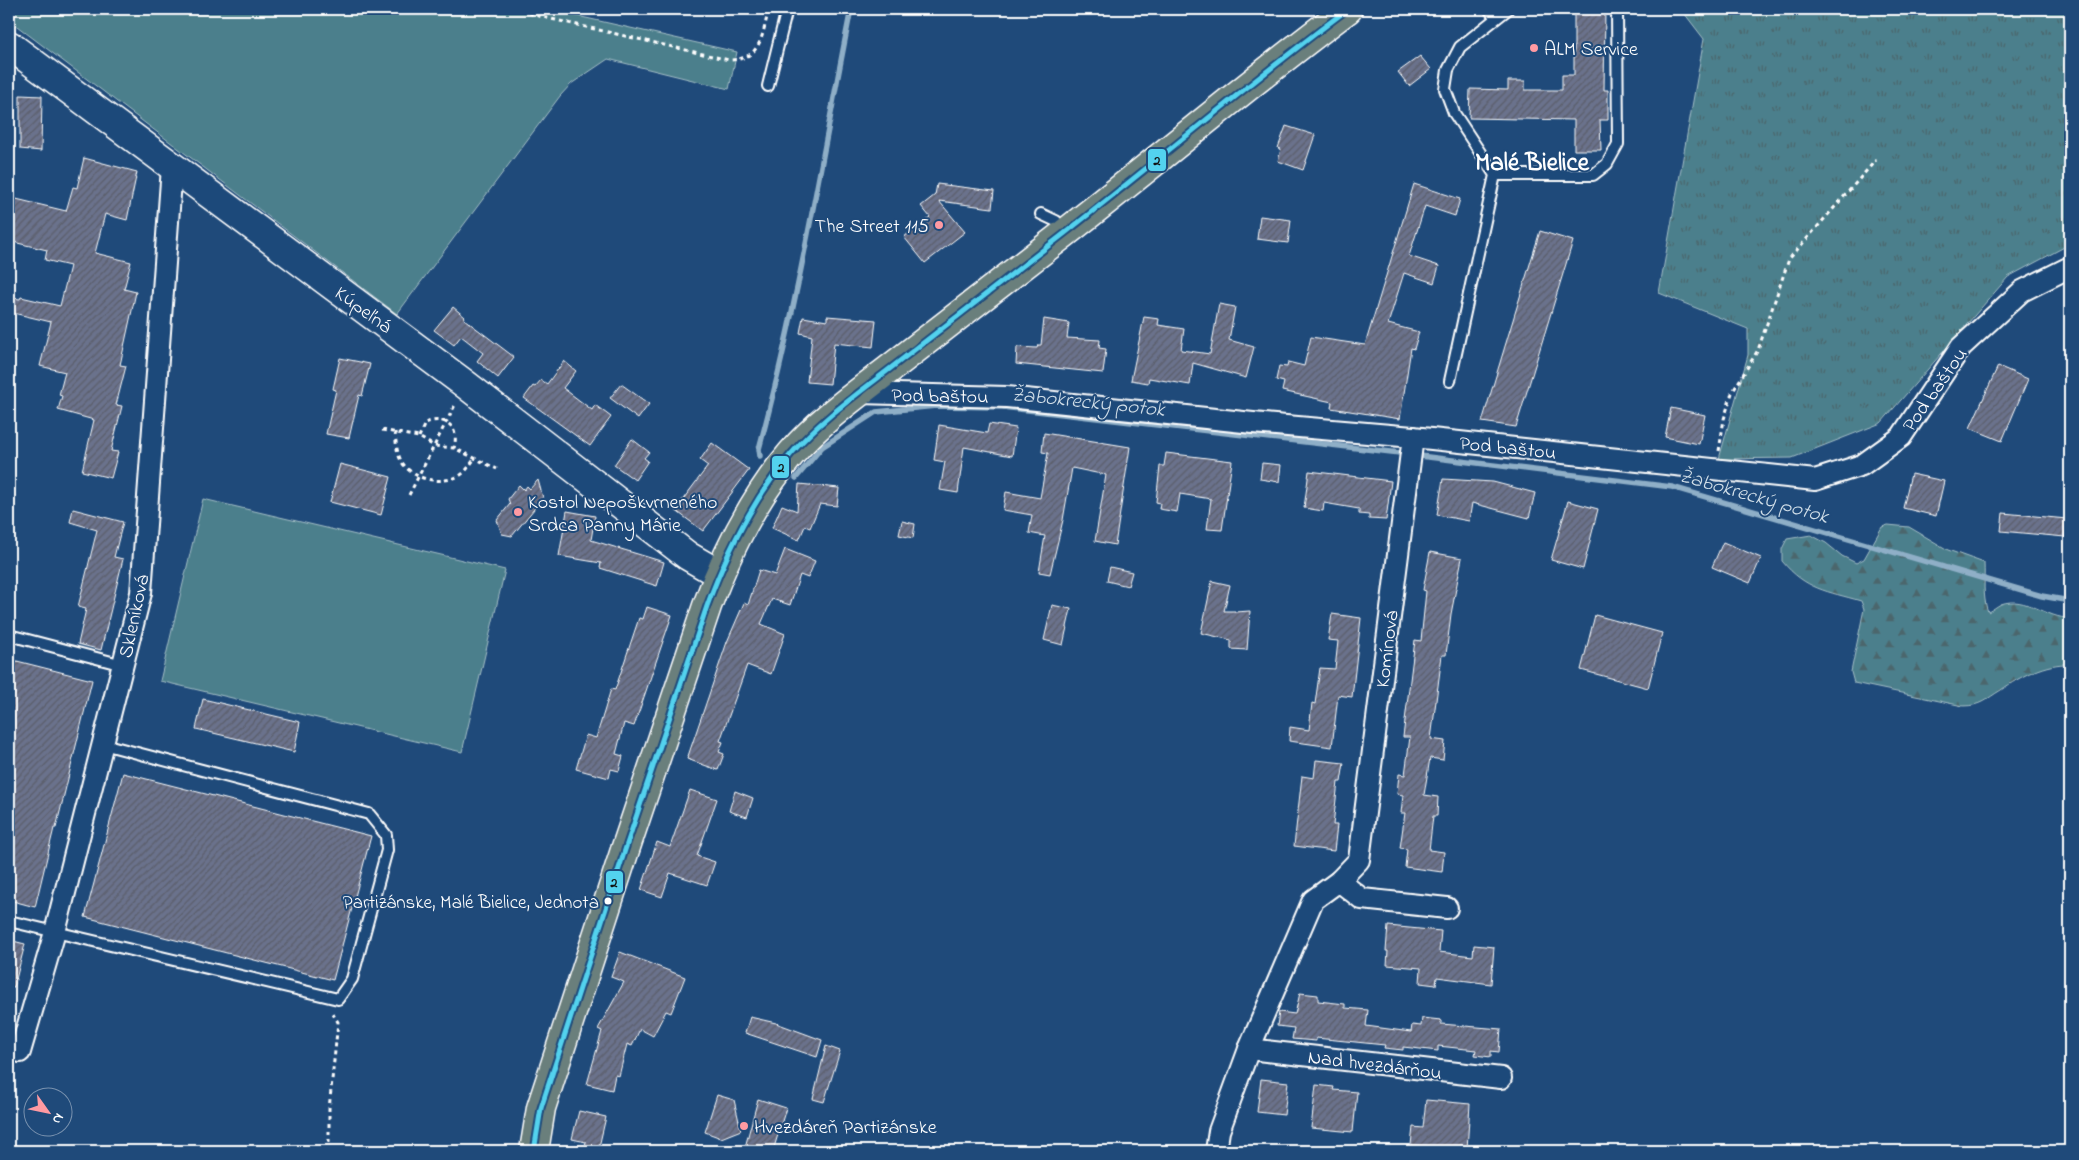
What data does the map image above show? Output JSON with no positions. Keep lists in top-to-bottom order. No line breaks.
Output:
{"streets":{"street":["Kúpeľná","Pod baštou","Skleníková","Komínová","Nad hvezdárňou"]},"crossings":[["Kúpeľná","Skleníková"],["Pod baštou","Komínová"]],"districts":["Malé Bielice"],"water":["Žabokrecký potok"],"places":["ALM Service","The Street 115","Kostol Nepoškvrneného Srdca Panny Márie","Partizánske, Malé Bielice, Jednota","Hvezdáreň Partizánske"],"lines":["transit line 2"],"north":"bottom right"}
